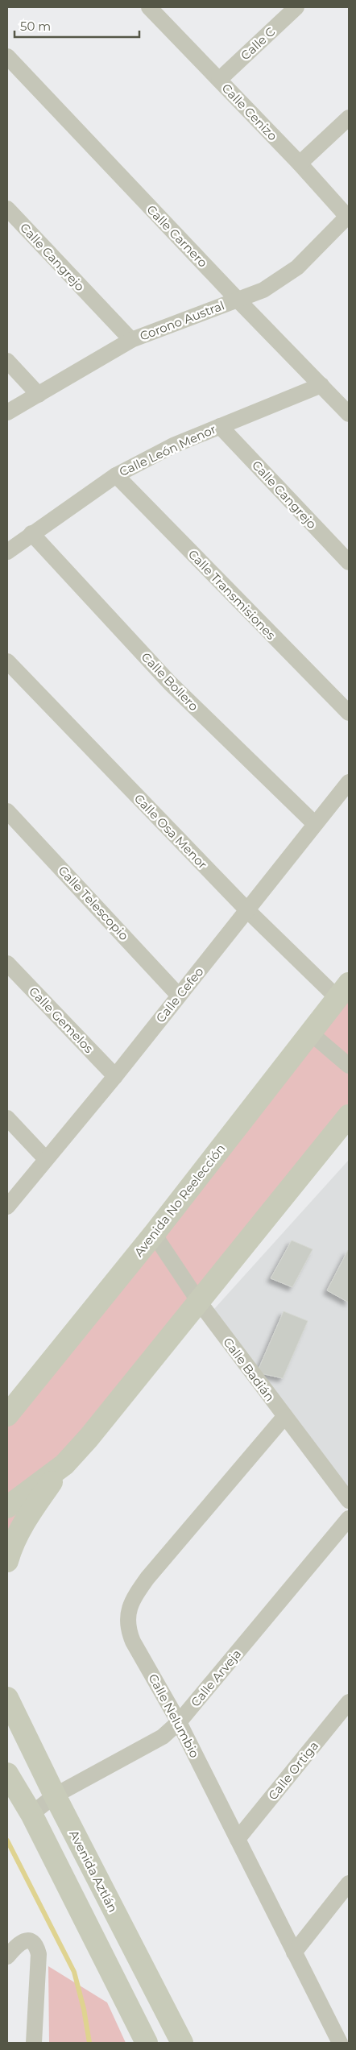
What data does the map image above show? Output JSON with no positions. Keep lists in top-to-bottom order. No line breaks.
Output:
{"streets":{"main road":["Avenida No Reelección","Avenida Aztlán"],"street":["Calle C","Calle Cenizo","Calle Carnero","Calle Cangrejo","Corono Austral","Calle León Menor","Calle Transmisiones","Calle Bollero","Calle Osa Menor","Calle Telescopio","Calle Cefeo","Calle Gemelos","Calle Badián","Calle Arveja","Calle Nelumbio","Calle Ortiga"]},"crossings":[["Calle C","Calle Cenizo"],["Calle Cenizo","Corono Austral"],["Calle Carnero","Corono Austral"],["Calle Carnero","Calle León Menor"],["Calle Cangrejo","Corono Austral"],["Calle Cangrejo","Calle León Menor"],["Calle León Menor","Calle Transmisiones"],["Calle León Menor","Calle Bollero"],["Calle Bollero","Calle Cefeo"],["Calle Osa Menor","Calle Cefeo"],["Calle Osa Menor","Avenida No Reelección"],["Calle Telescopio","Calle Cefeo"],["Calle Cefeo","Calle Gemelos"],["Avenida No Reelección","Calle Badián"],["Calle Badián","Calle Nelumbio"],["Calle Arveja","Calle Nelumbio"],["Calle Arveja","Avenida Aztlán"],["Calle Nelumbio","Calle Ortiga"]],"scale_bar":"50 m"}
